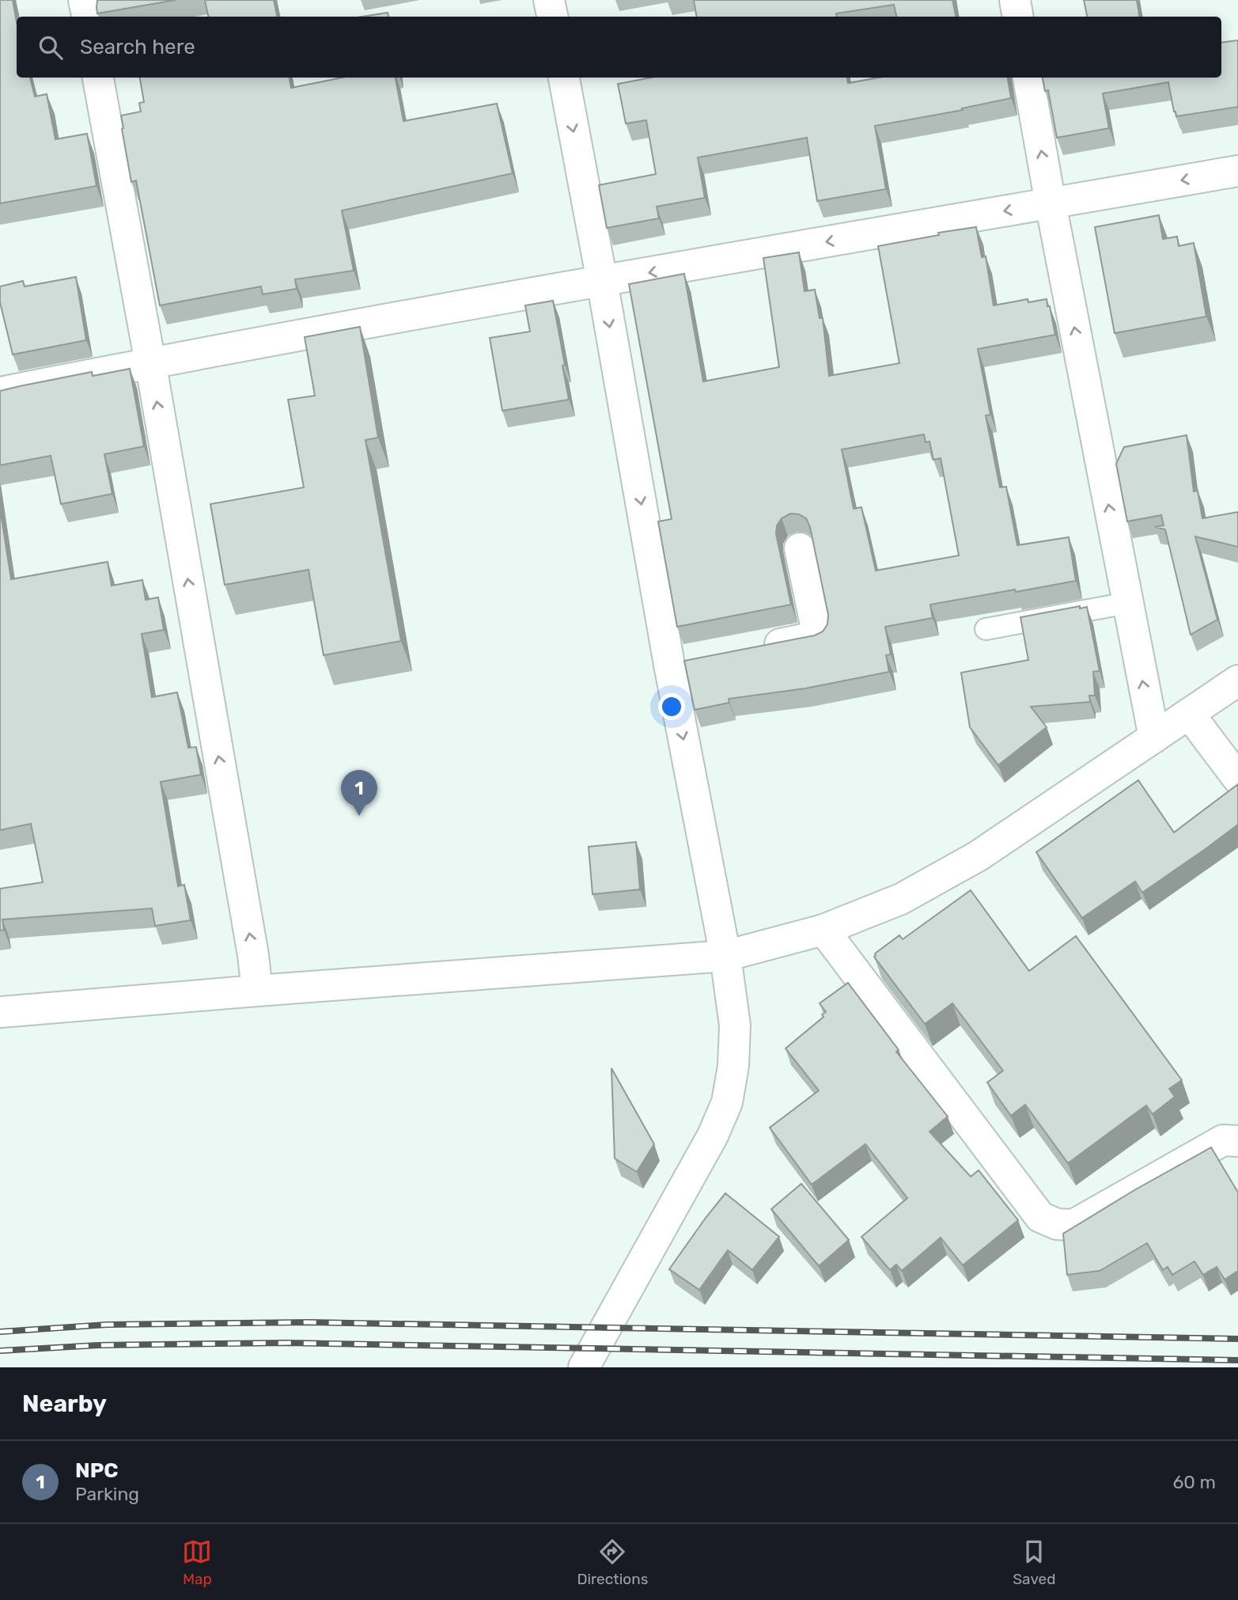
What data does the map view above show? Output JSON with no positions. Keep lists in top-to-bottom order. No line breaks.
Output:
{"page":{"search":"Search here","pins":"1","heading":"Nearby","list":[{"mark":"1","name":"NPC","note":"Parking","value":"60 m"}],"nav":["Map","Directions","Saved"]}}
